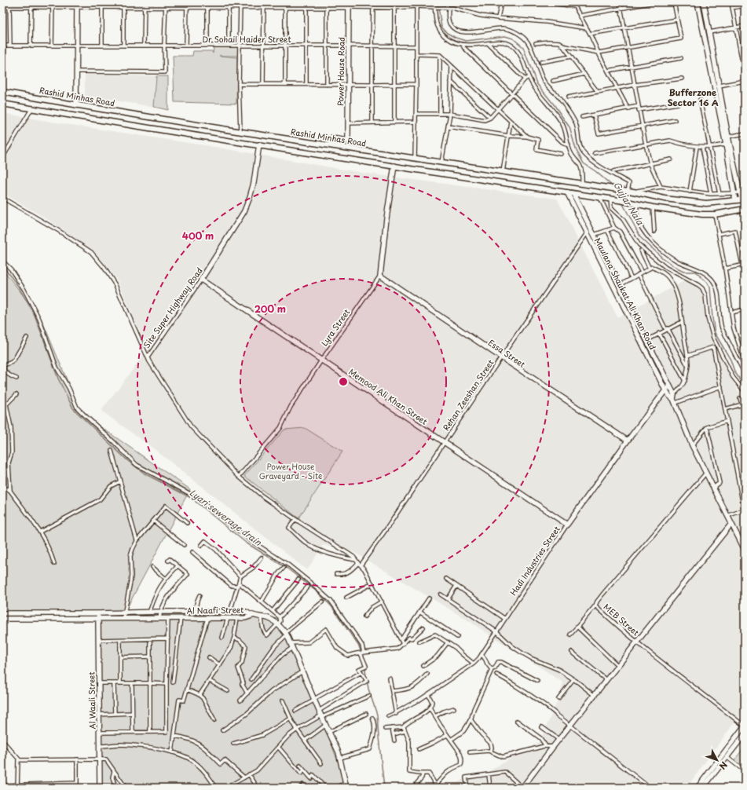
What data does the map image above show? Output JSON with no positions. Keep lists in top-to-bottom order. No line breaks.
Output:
{"streets":{"main road":["Rashid Minhas Road"],"street":["Dr Sohail Haider Street","Power House Road","Maulana Shaukat Ali Khan Road","Site Super Highway Road","Lyra Street","Essa Street","Rehan Zeeshan Street","Memood Ali Khan Street","Hadi Industries Street","Al Naafi Street","MEB Street","Al Waali Street"]},"crossings":[["Dr Sohail Haider Street","Power House Road"],["Power House Road","Rashid Minhas Road"],["Maulana Shaukat Ali Khan Road","Rehan Zeeshan Street"],["Maulana Shaukat Ali Khan Road","Hadi Industries Street"],["Maulana Shaukat Ali Khan Road","MEB Street"],["Site Super Highway Road","Lyra Street"],["Site Super Highway Road","Rehan Zeeshan Street"],["Site Super Highway Road","Memood Ali Khan Street"],["Lyra Street","Essa Street"],["Lyra Street","Memood Ali Khan Street"],["Essa Street","Rehan Zeeshan Street"],["Essa Street","Hadi Industries Street"],["Rehan Zeeshan Street","Memood Ali Khan Street"],["Memood Ali Khan Street","Hadi Industries Street"],["Al Naafi Street","Al Waali Street"]],"districts":["Bufferzone Sector 16 A"],"water":["Gujjar Nala","Lyari sewerage drain"],"parks":["Power House Graveyard - Site"],"north":"bottom right","rings":["400 m","200 m"]}
